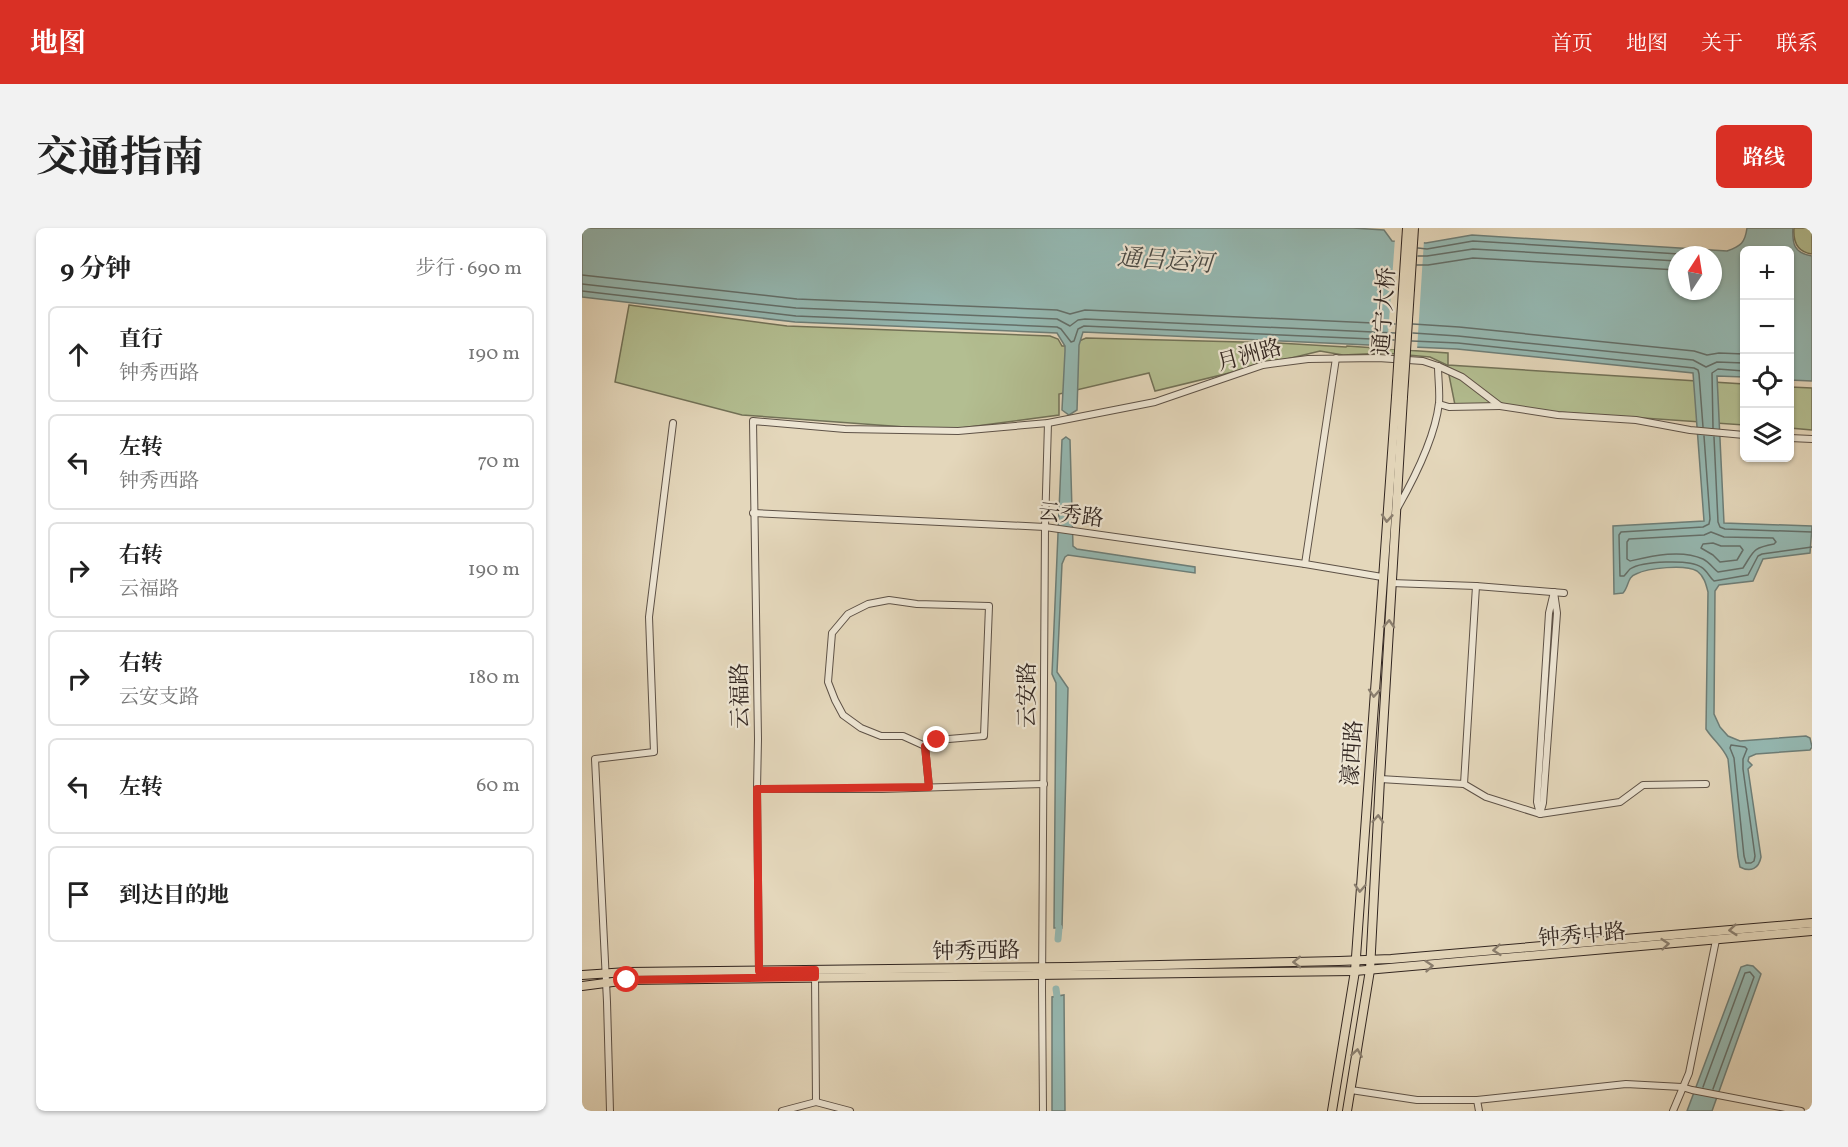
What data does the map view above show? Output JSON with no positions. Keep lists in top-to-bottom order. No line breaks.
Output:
{"streets":{"main road":["通宁大桥","濠西路","钟秀中路","钟秀西路"],"street":["月洲路","云秀路","云安路","云福路"]},"crossings":[["通宁大桥","濠西路"],["月洲路","云安路"],["月洲路","云福路"],["云秀路","云安路"],["云秀路","云福路"],["云秀路","濠西路"],["云安路","钟秀西路"],["云福路","钟秀西路"],["濠西路","钟秀中路"],["濠西路","钟秀西路"],["钟秀中路","钟秀西路"]],"water":["通吕运河"],"north":"top","page":{"header":"地图","nav":["首页","地图","关于","联系"],"title":"交通指南","buttons":"路线","heading":["9 分钟","步行 · 690 m"],"map_buttons":["+","−"],"list":[["直行","钟秀西路","190 m"],["左转","钟秀西路","70 m"],["右转","云福路","190 m"],["右转","云安支路","180 m"],["左转","60 m"],"到达目的地"]}}
